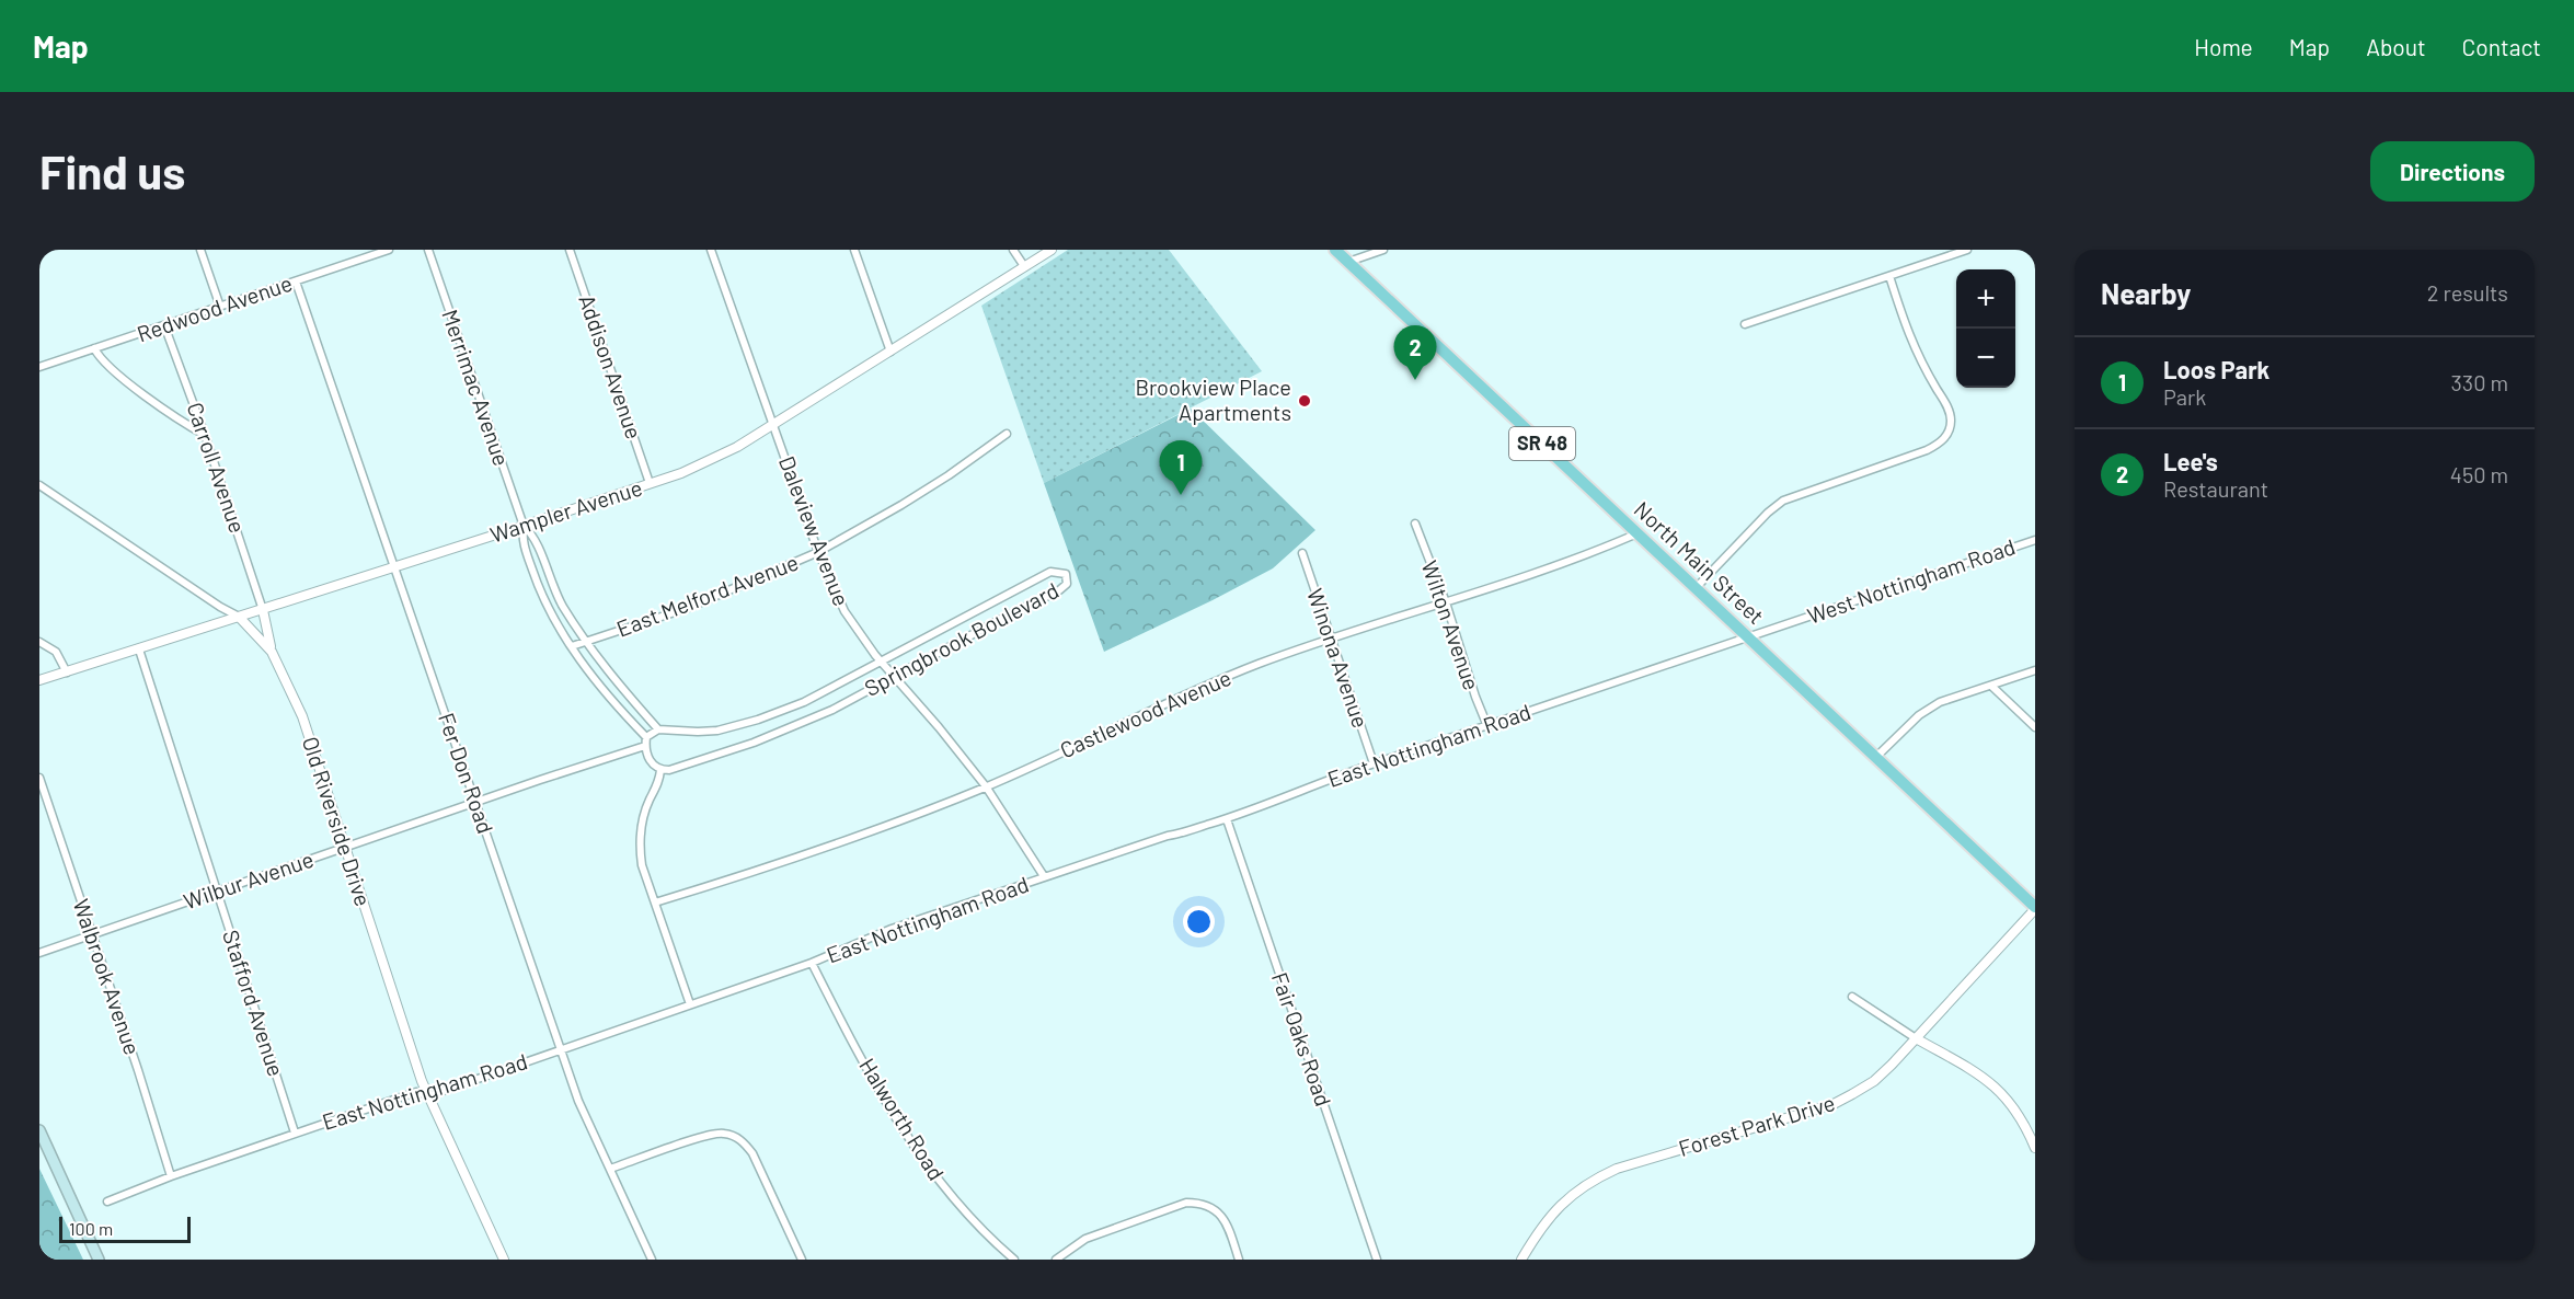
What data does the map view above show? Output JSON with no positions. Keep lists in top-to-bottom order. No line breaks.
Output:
{"streets":{"main road":["SR 48","North Main Street"],"street":["Redwood Avenue","Addison Avenue","Merrimac Avenue","Carroll Avenue","Wampler Avenue","Daleview Avenue","West Nottingham Road","East Melford Avenue","Wilton Avenue","Springbrook Boulevard","Winona Avenue","Castlewood Avenue","East Nottingham Road","Fer Don Road","Old Riverside Drive","Wilbur Avenue","Walbrook Avenue","Stafford Avenue","Fair Oaks Road","Halworth Road","Forest Park Drive"]},"crossings":[["Redwood Avenue","Carroll Avenue"],["Redwood Avenue","Fer Don Road"],["Addison Avenue","Wampler Avenue"],["Merrimac Avenue","Wampler Avenue"],["Merrimac Avenue","East Melford Avenue"],["Merrimac Avenue","Springbrook Boulevard"],["Carroll Avenue","Wampler Avenue"],["Wampler Avenue","Daleview Avenue"],["Wampler Avenue","Fer Don Road"],["Wampler Avenue","Old Riverside Drive"],["Wampler Avenue","Stafford Avenue"],["Daleview Avenue","East Melford Avenue"],["Daleview Avenue","Springbrook Boulevard"],["Daleview Avenue","Castlewood Avenue"],["Daleview Avenue","East Nottingham Road"],["North Main Street","West Nottingham Road"],["North Main Street","Castlewood Avenue"],["North Main Street","East Nottingham Road"],["North Main Street","Forest Park Drive"],["West Nottingham Road","East Nottingham Road"],["Wilton Avenue","Castlewood Avenue"],["Wilton Avenue","East Nottingham Road"],["Winona Avenue","Castlewood Avenue"],["Winona Avenue","East Nottingham Road"],["East Nottingham Road","Fer Don Road"],["East Nottingham Road","Old Riverside Drive"],["East Nottingham Road","Walbrook Avenue"],["East Nottingham Road","Stafford Avenue"],["East Nottingham Road","Fair Oaks Road"],["East Nottingham Road","Halworth Road"],["Fer Don Road","Wilbur Avenue"],["Old Riverside Drive","Wilbur Avenue"],["Wilbur Avenue","Walbrook Avenue"],["Wilbur Avenue","Stafford Avenue"]],"places":["Brookview Place Apartments"],"scale_bar":"100 m","page":{"header":"Map","nav":["Home","Map","About","Contact"],"buttons":"Directions","title":"Find us","heading":["Nearby","2 results"],"map_buttons":["+","−"],"pins":["2","1"],"list":[{"mark":"1","name":"Loos Park","note":"Park","value":"330 m"},{"mark":"2","name":"Lee's","note":"Restaurant","value":"450 m"}],"scale":"100 m"}}
